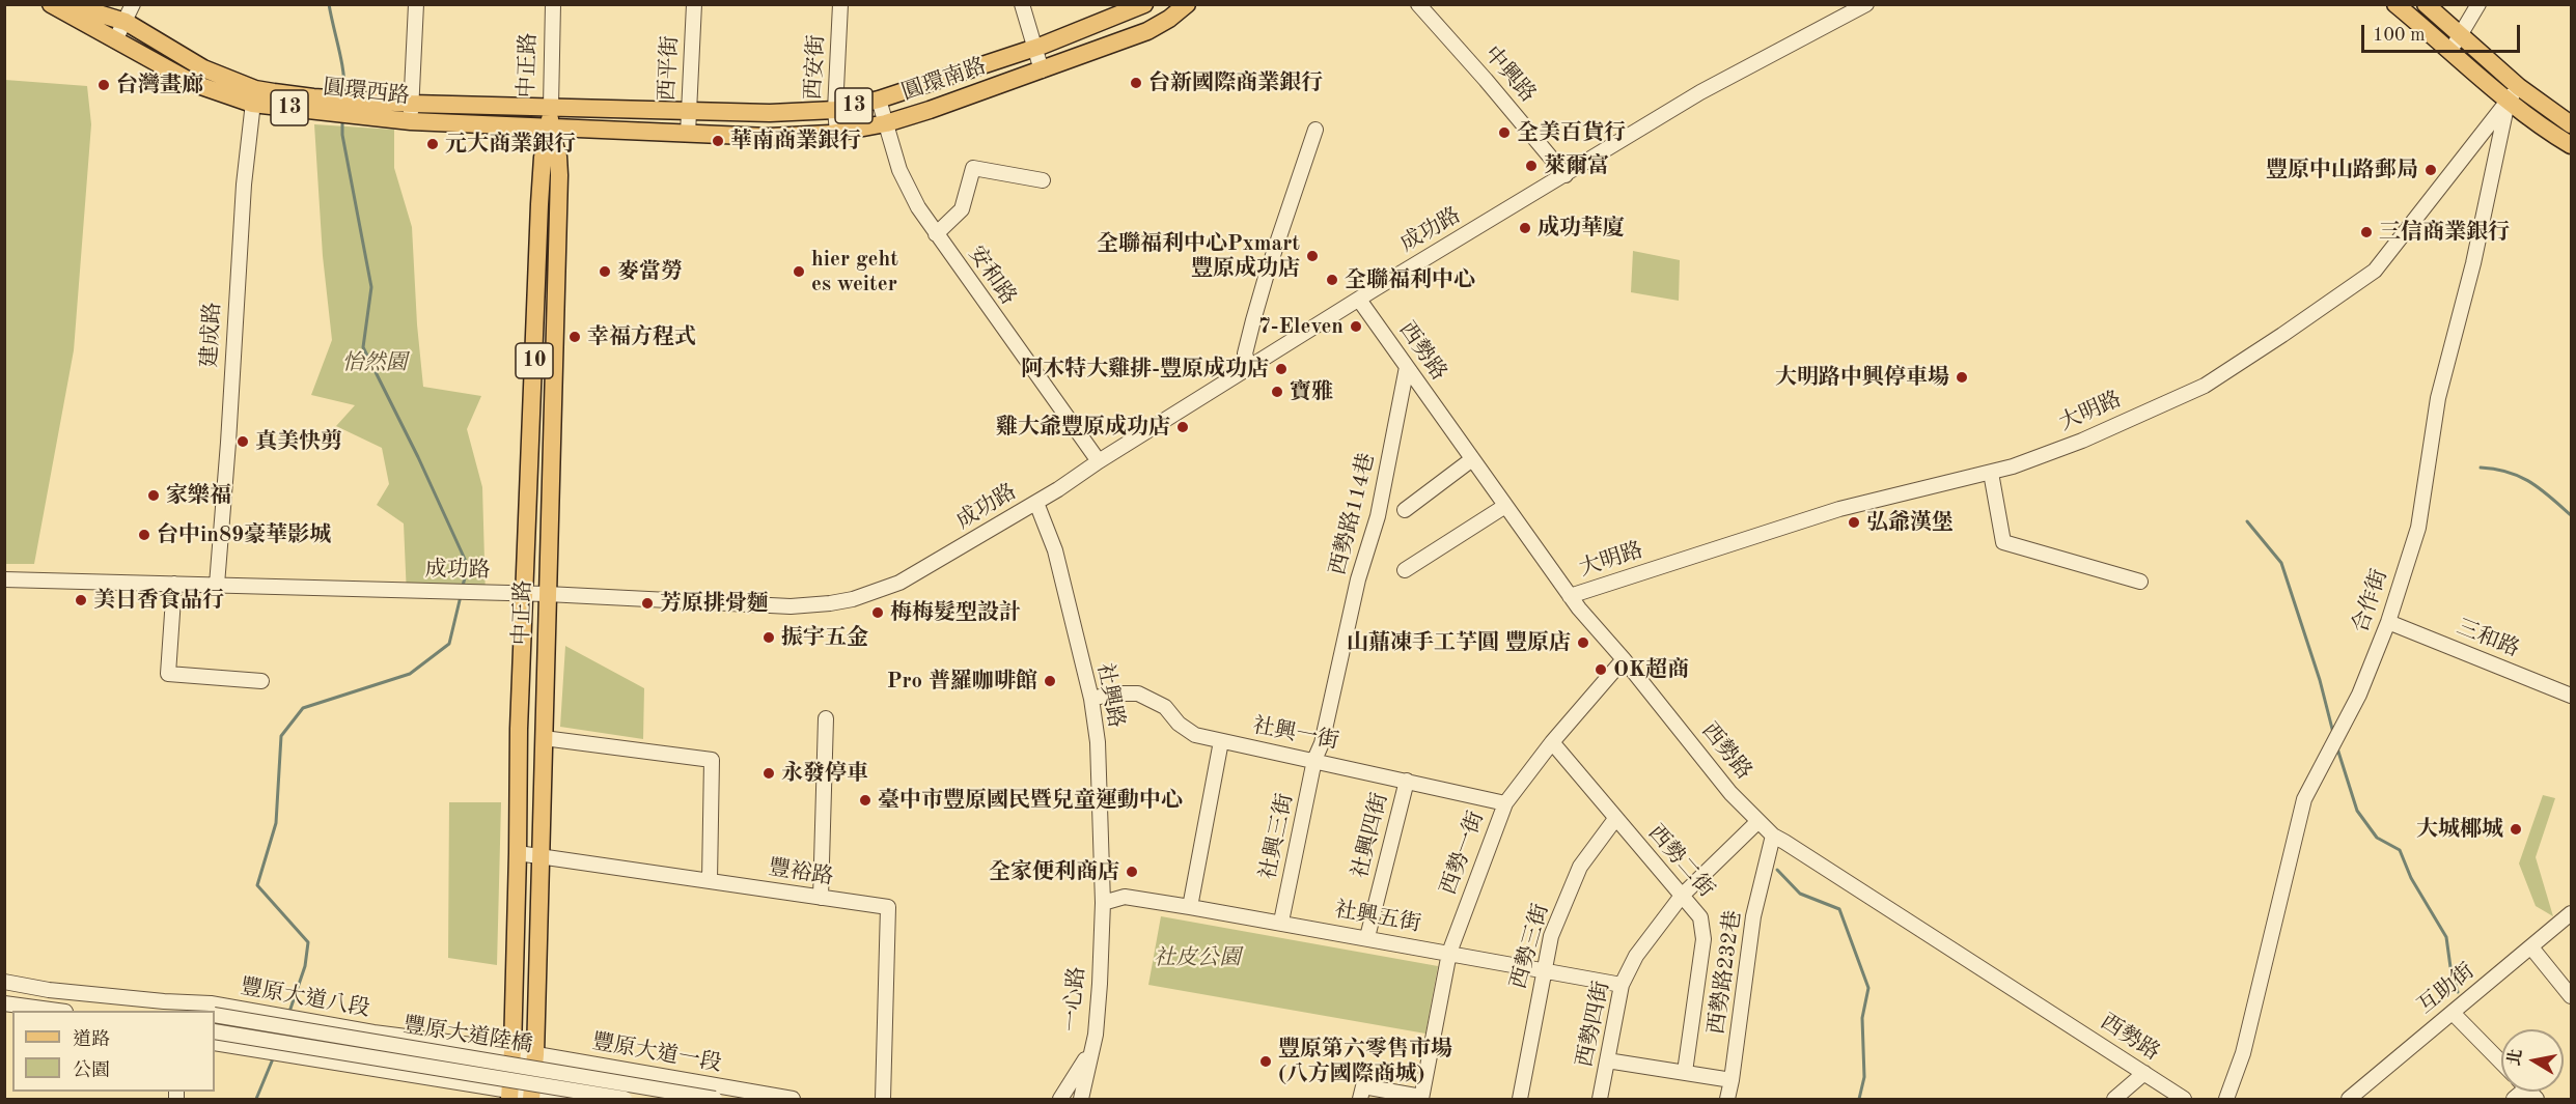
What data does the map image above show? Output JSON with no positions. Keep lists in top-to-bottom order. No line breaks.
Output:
{"streets":{"main road":["中正路","圓環南路","圓環西路","13","10"],"street":["西安街","西平街","中興路","成功路","安和路","建成路","西勢路","大明路","西勢路114巷","合作街","三和路","社興路","社興一街","社興四街","社興三街","西勢一街","西勢二街","豐裕路","社興五街","西勢三街","西勢路232巷","互助街","豐原大道八段","一心路","西勢四街","豐原大道陸橋","豐原大道一段"]},"crossings":[["中正路","圓環南路"],["中正路","圓環西路"],["中正路","成功路"],["中正路","豐裕路"],["中正路","豐原大道八段"],["中正路","豐原大道一段"],["西安街","圓環南路"],["西平街","圓環南路"],["中興路","成功路"],["圓環南路","圓環西路"],["圓環南路","安和路"],["圓環西路","建成路"],["成功路","安和路"],["成功路","建成路"],["成功路","西勢路"],["成功路","社興路"],["西勢路","大明路"],["西勢路","西勢路114巷"],["西勢路","西勢一街"],["西勢路","西勢路232巷"],["西勢路","西勢四街"],["大明路","合作街"],["西勢路114巷","社興一街"],["西勢路114巷","社興三街"],["合作街","三和路"],["社興路","社興一街"],["社興路","社興五街"],["社興路","一心路"],["社興一街","社興四街"],["社興一街","社興三街"],["社興一街","西勢一街"],["社興四街","社興五街"],["社興三街","社興五街"],["西勢一街","西勢二街"],["西勢一街","社興五街"],["西勢二街","西勢三街"],["西勢二街","西勢四街"],["社興五街","西勢三街"],["社興五街","一心路"],["社興五街","西勢四街"],["豐原大道八段","豐原大道一段"]],"parks":["怡然園","社皮公園"],"places":["台新國際商業銀行","台灣畫廊","全美百貨行","華南商業銀行","元大商業銀行","萊爾富","豐原中山路郵局","成功華廈","三信商業銀行","全聯福利中心Pxmart 豐原成功店","麥當勞","hier geht es weiter","全聯福利中心","7-Eleven","幸福方程式","阿木特大雞排-豐原成功店","大明路中興停車場","寶雅","雞大爺豐原成功店","真美快剪","家樂福","弘爺漢堡","台中in89豪華影城","美日香食品行","芳原排骨麵","梅梅髮型設計","振宇五金","山薡凍手工芋圓 豐原店","OK超商","Pro 普羅咖啡館","永發停車","臺中市豐原國民暨兒童運動中心","大城椰城","全家便利商店","豐原第六零售市場 (八方國際商城)"],"legend":["道路","公園"],"scale_bar":"100 m","north":"left"}
